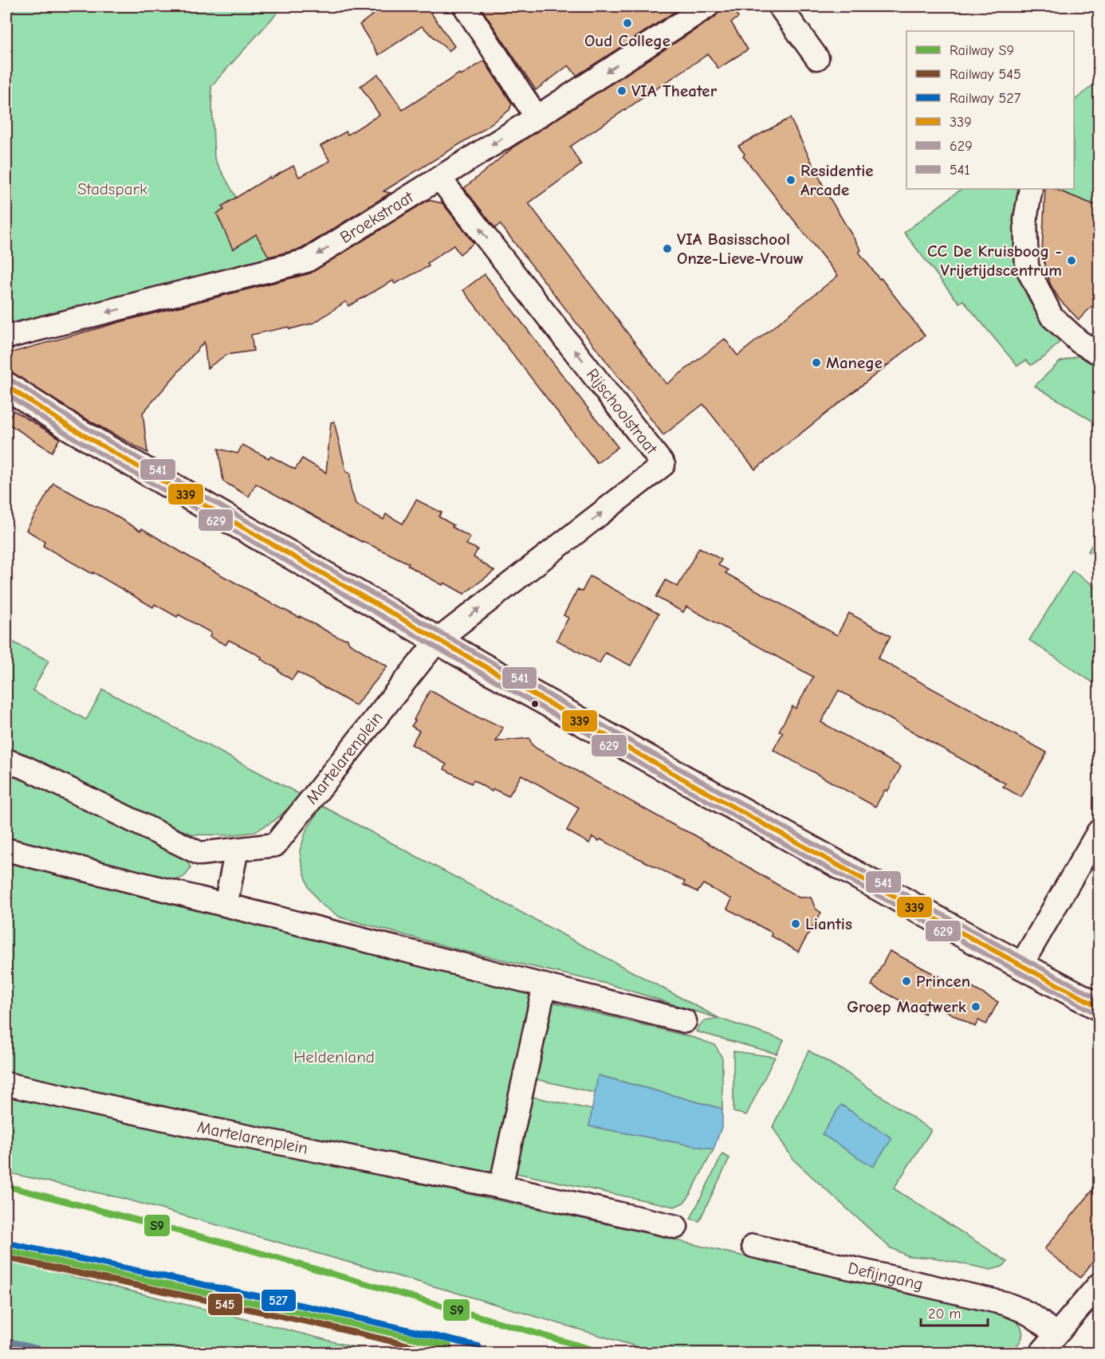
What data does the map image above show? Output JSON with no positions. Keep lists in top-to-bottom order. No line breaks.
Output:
{"streets":{"street":["Broekstraat","Rijschoolstraat","Martelarenplein","Defijngang"]},"crossings":[["Broekstraat","Rijschoolstraat"],["Rijschoolstraat","Martelarenplein"]],"one_way":["Broekstraat"],"parks":["Stadspark","Heldenland"],"places":["Oud College","VIA Theater","Residentie Arcade","VIA Basisschool Onze-Lieve-Vrouw","CC De Kruisboog - Vrijetijdscentrum","Manege","Liantis","Princen","Groep Maatwerk"],"lines":["transit line 541","transit line 339","transit line 629","rail line S9","rail line 527","rail line 545"],"legend":["Railway S9","Railway 545","Railway 527","339","629","541"],"scale_bar":"20 m"}
